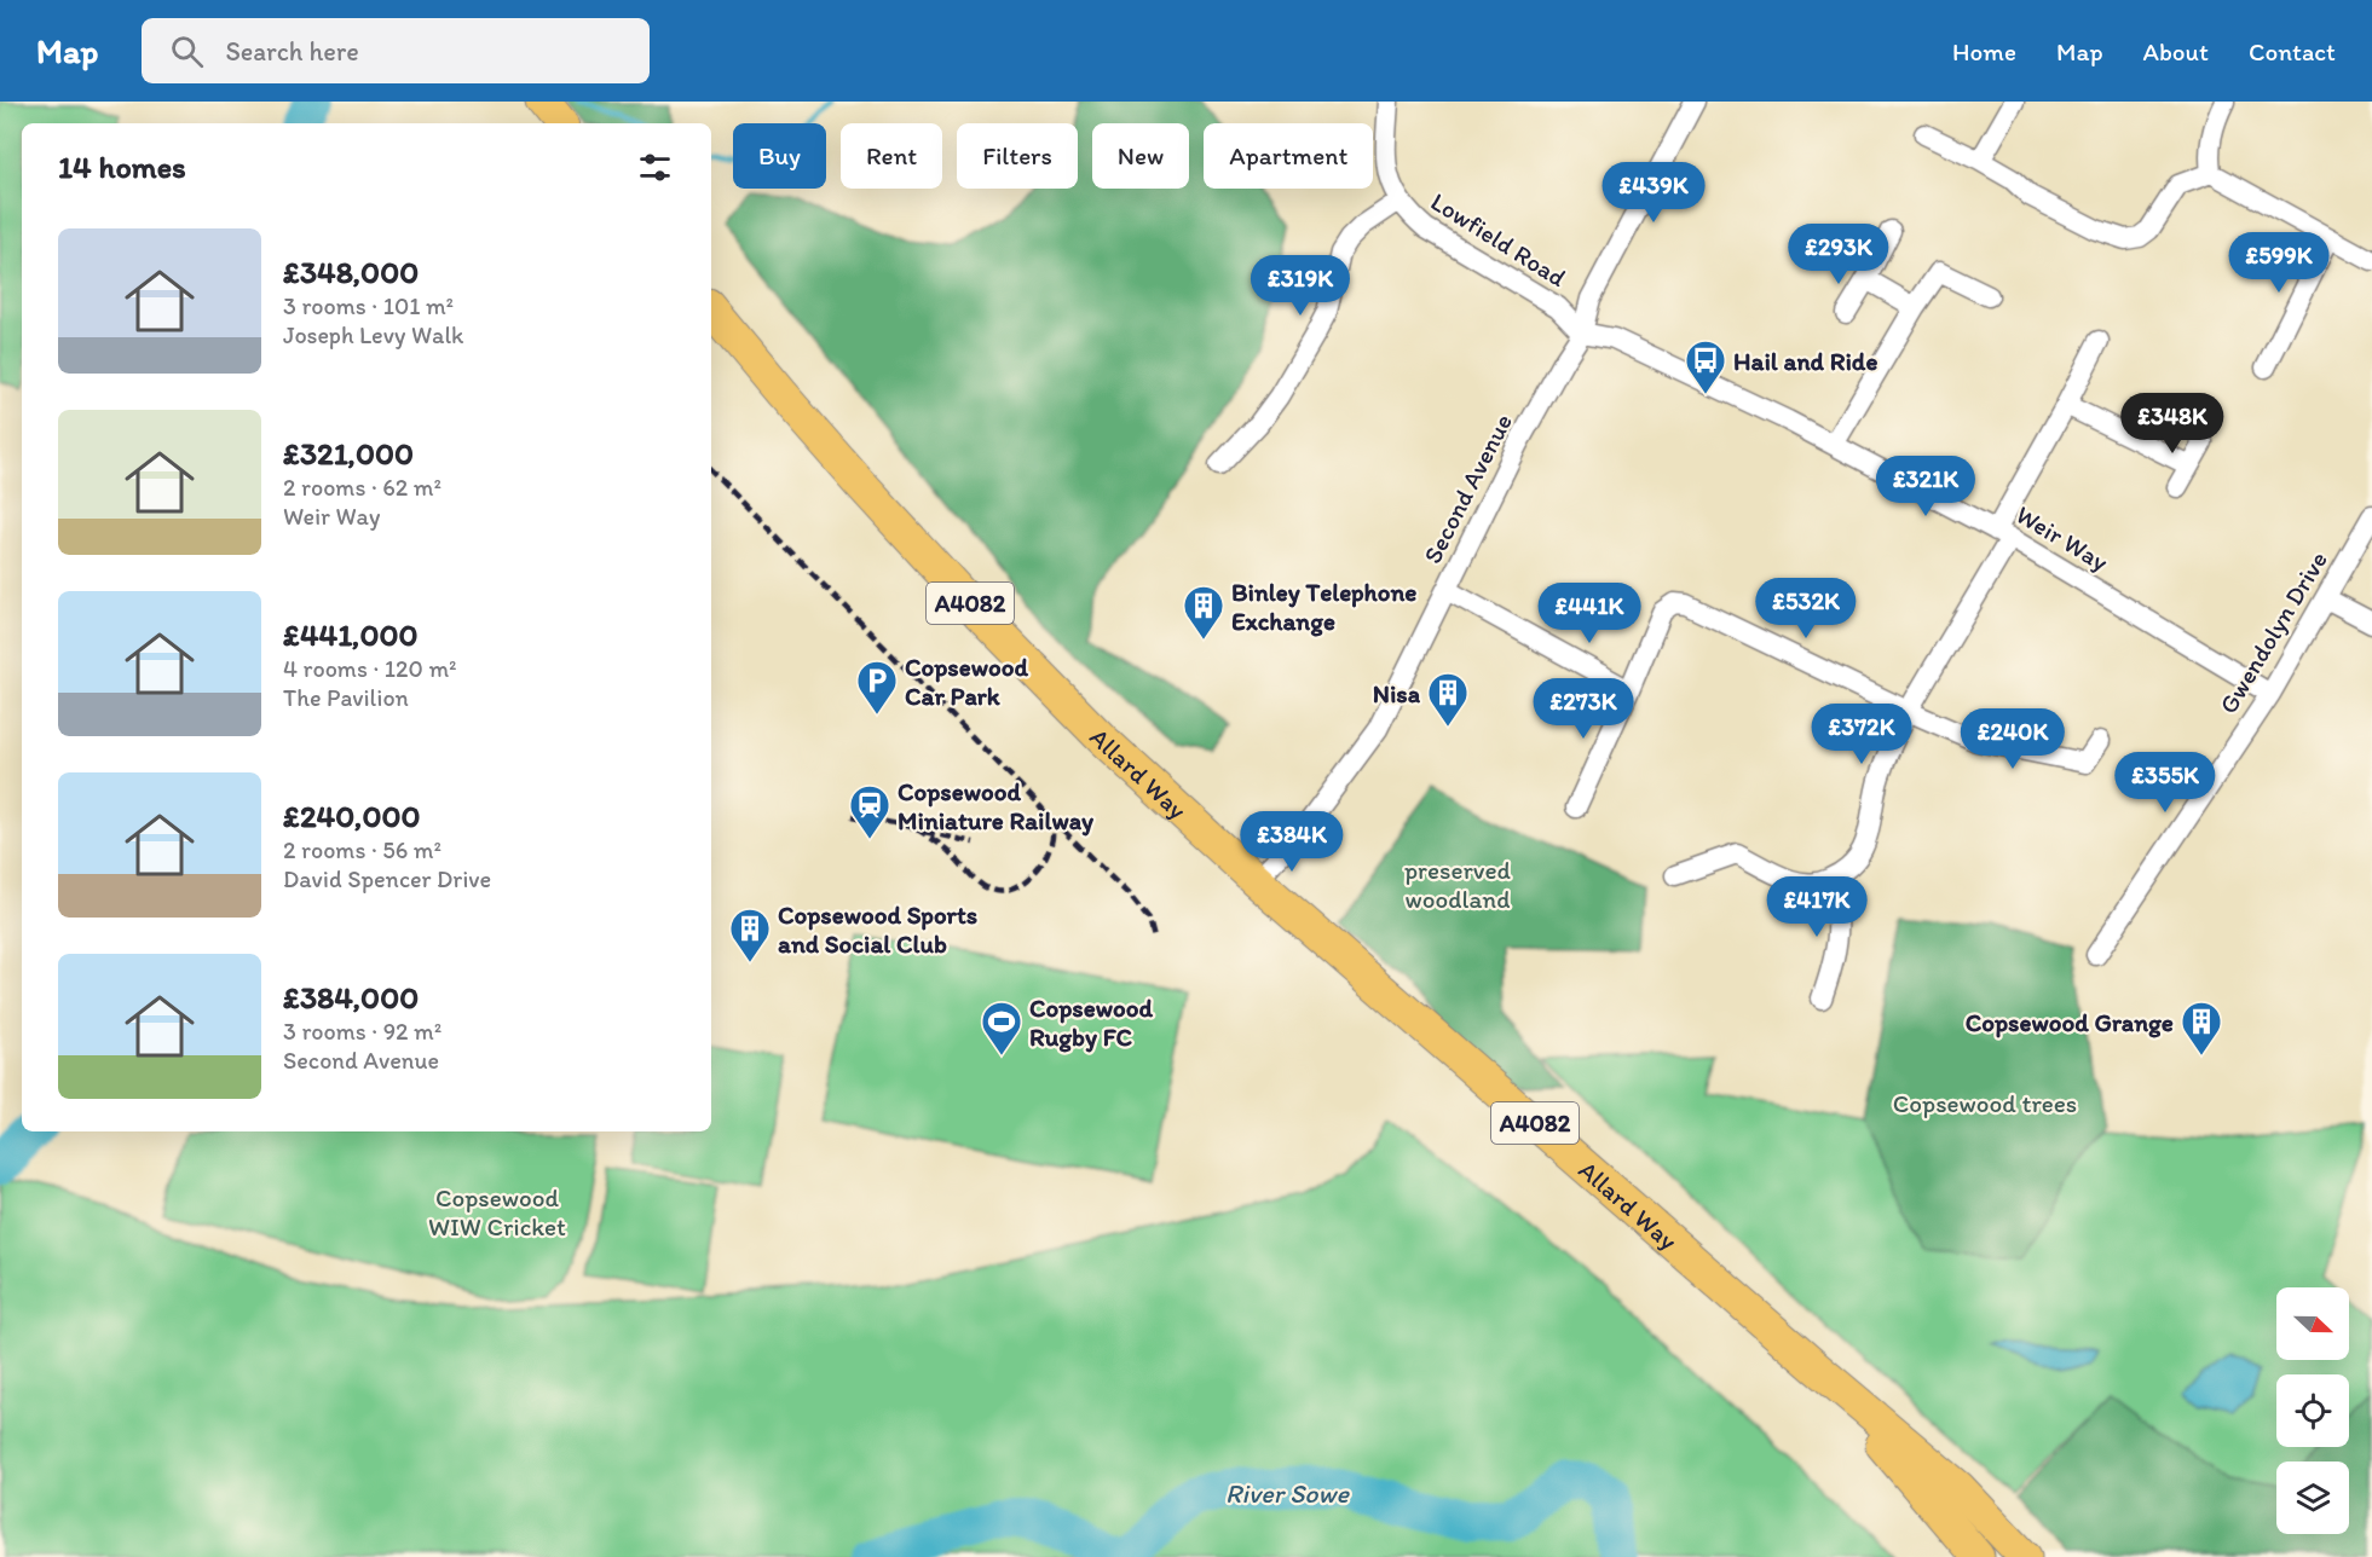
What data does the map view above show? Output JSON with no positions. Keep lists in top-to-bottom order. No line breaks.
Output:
{"streets":{"main road":["A4082","Allard Way"],"street":["Lowfield Road","Second Avenue","Weir Way","Gwendolyn Drive"]},"crossings":[["Lowfield Road","Second Avenue"],["Lowfield Road","Weir Way"],["Second Avenue","Weir Way"],["Second Avenue","Allard Way"],["Weir Way","Gwendolyn Drive"]],"water":["River Sowe"],"parks":["preserved woodland","Copsewood trees","Copsewood WIW Cricket"],"places":{"bus stop":["Hail and Ride"],"building":["Binley Telephone Exchange","Nisa","Copsewood Sports and Social Club","Copsewood Grange"],"parking":["Copsewood Car Park"],"station":["Copsewood Miniature Railway"],"sports":["Copsewood Rugby FC"]},"north":"right","page":{"header":"Map","search":"Search here","nav":["Home","Map","About","Contact"],"chip":["Buy","Rent","Filters","New","Apartment"],"heading":"14 homes","price":["£439K","£293K","£599K","£319K","£348K","£321K","£532K","£441K","£273K","£372K","£240K","£355K","£384K","£417K"],"list":[{"name":"£348,000","note":"3 rooms · 101 m² · Joseph Levy Walk"},{"name":"£321,000","note":"2 rooms · 62 m² · Weir Way"},{"name":"£441,000","note":"4 rooms · 120 m² · The Pavilion"},{"name":"£240,000","note":"2 rooms · 56 m² · David Spencer Drive"},{"name":"£384,000","note":"3 rooms · 92 m² · Second Avenue"}]}}
